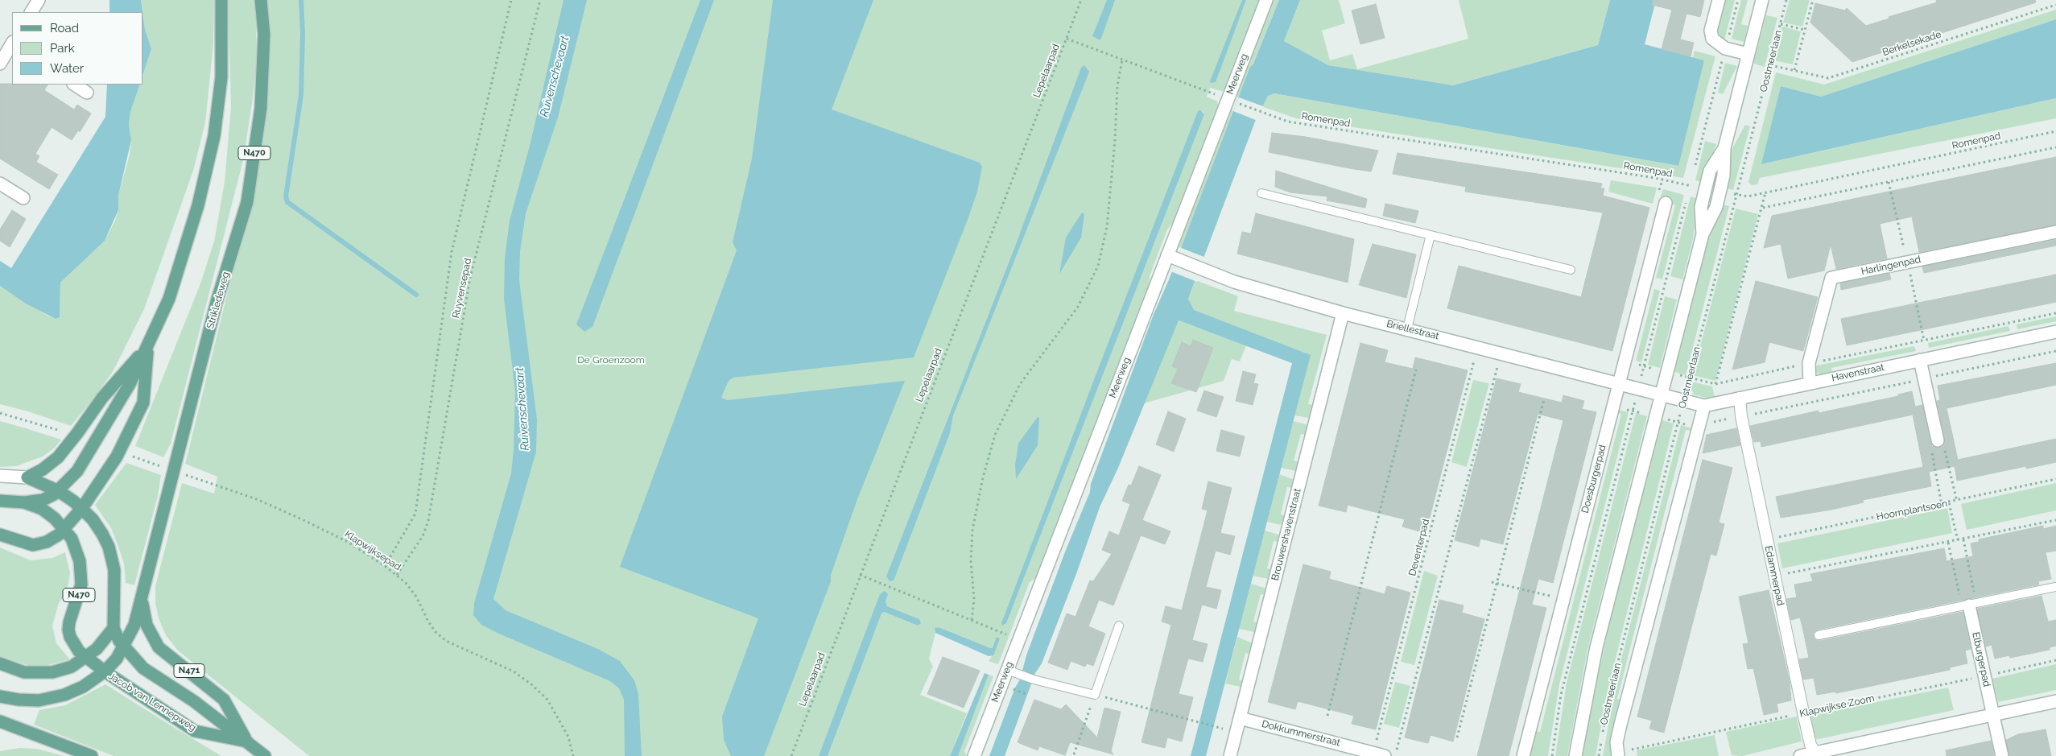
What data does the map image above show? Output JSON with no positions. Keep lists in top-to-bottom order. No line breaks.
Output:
{"streets":{"main road":["N470","Strikledeweg","N471","Jacob van Lennepweg"],"street":["Oostmeerlaan","Meerweg","Harlingenpad","Briellestraat","Havenstraat","Doesburgerpad","Brouwershavenstraat","Edammerpad","Elburgerpad","Dokkummerstraat"],"path":["Berkelsekade","Lepelaarpad","Romenpad","Ruyvensepad","Hoornplantsoen","Deventerpad","Klapwijksepad","Klapwijkse Zoom"]},"crossings":[["Berkelsekade","Oostmeerlaan"],["Oostmeerlaan","Romenpad"],["Oostmeerlaan","Havenstraat"],["Oostmeerlaan","Klapwijkse Zoom"],["Lepelaarpad","Romenpad"],["Meerweg","Romenpad"],["Meerweg","Briellestraat"],["N470","Strikledeweg"],["N470","Jacob van Lennepweg"],["Harlingenpad","Havenstraat"],["Ruyvensepad","Klapwijksepad"],["Strikledeweg","Jacob van Lennepweg"],["Briellestraat","Havenstraat"],["Briellestraat","Doesburgerpad"],["Briellestraat","Brouwershavenstraat"],["Briellestraat","Deventerpad"],["Havenstraat","Doesburgerpad"],["Havenstraat","Edammerpad"],["Hoornplantsoen","Edammerpad"],["Brouwershavenstraat","Dokkummerstraat"],["Deventerpad","Dokkummerstraat"],["Edammerpad","Klapwijkse Zoom"],["Elburgerpad","Klapwijkse Zoom"]],"water":["Ruivenschevaart"],"parks":["De Groenzoom"],"legend":["Road","Park","Water"]}
